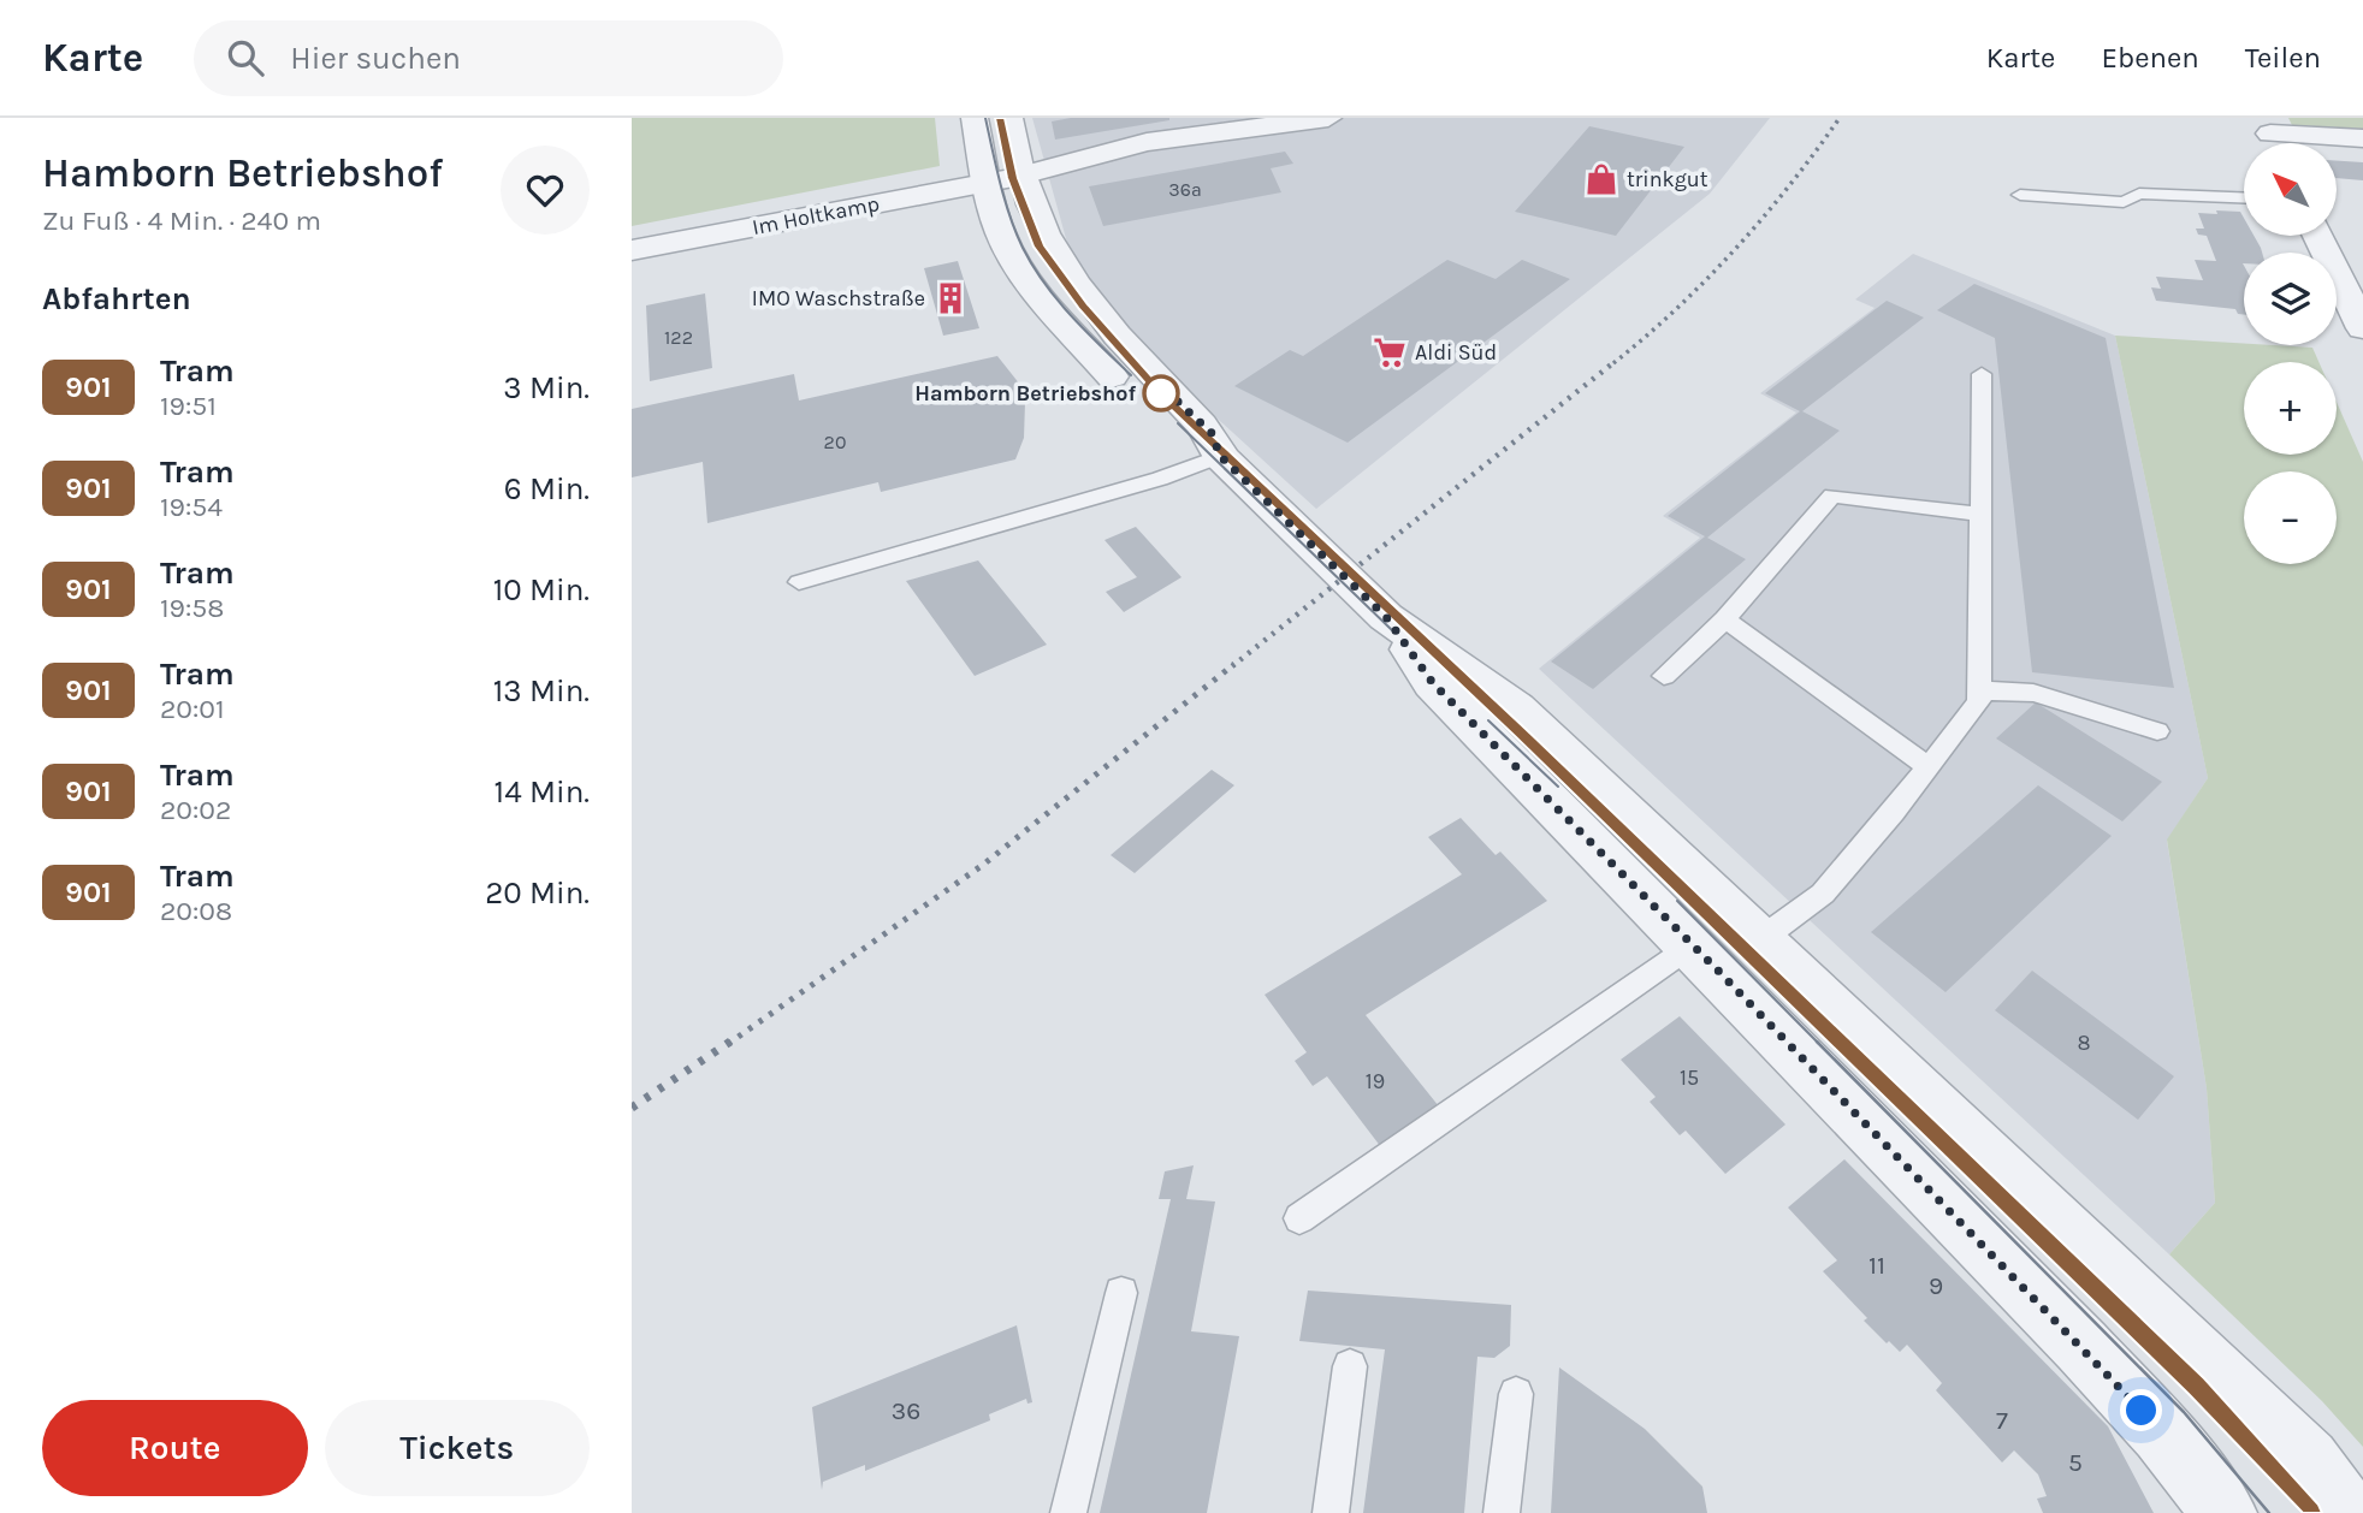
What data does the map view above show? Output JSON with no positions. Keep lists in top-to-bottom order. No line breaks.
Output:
{"streets":{"street":["Im Holtkamp"]},"places":{"shop":["trinkgut"],"building":["IMO Waschstraße"],"supermarket":["Aldi Süd"],"other":["Hamborn Betriebshof"]},"lines":["tram line 901"],"house_numbers":["36a","122","20","8","15","19","11","9","36","7","5"],"north":"top left","page":{"header":"Karte","search":"Hier suchen","nav":["Karte","Ebenen","Teilen"],"heading":[["Hamborn Betriebshof","Zu Fuß · 4 Min. · 240 m"],"Abfahrten"],"map_buttons":["+","−"],"list":[{"mark":"901","name":"Tram","note":"19:51","value":"3 Min."},{"mark":"901","name":"Tram","note":"19:54","value":"6 Min."},{"mark":"901","name":"Tram","note":"19:58","value":"10 Min."},{"mark":"901","name":"Tram","note":"20:01","value":"13 Min."},{"mark":"901","name":"Tram","note":"20:02","value":"14 Min."},{"mark":"901","name":"Tram","note":"20:08","value":"20 Min."}],"buttons":["Route","Tickets"]}}
